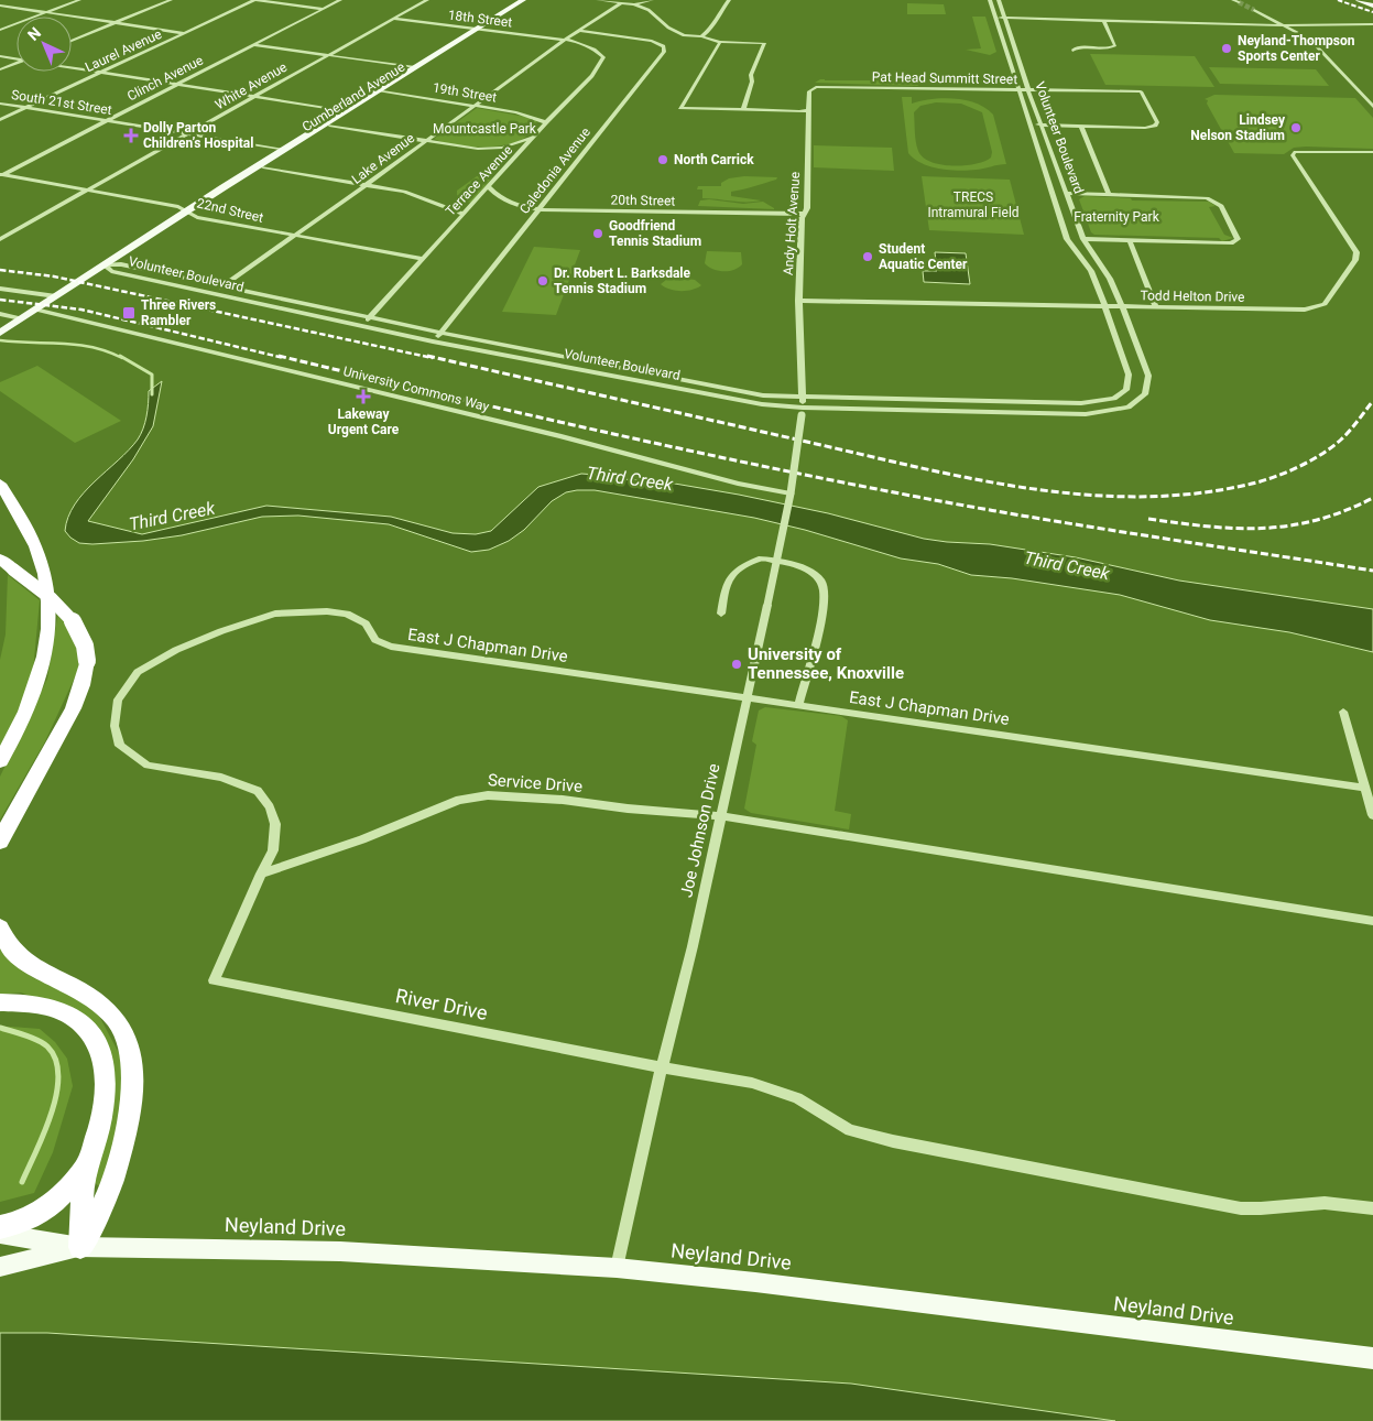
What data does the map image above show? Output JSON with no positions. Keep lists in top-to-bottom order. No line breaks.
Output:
{"streets":{"main road":["Cumberland Avenue","Neyland Drive"],"street":["18th Street","Laurel Avenue","Clinch Avenue","Pat Head Summitt Street","White Avenue","19th Street","South 21st Street","Volunteer Boulevard","Lake Avenue","Caledonia Avenue","Terrace Avenue","20th Street","22nd Street","Andy Holt Avenue","Todd Helton Drive","University Commons Way","East J Chapman Drive","Service Drive","Joe Johnson Drive","River Drive"]},"crossings":[["18th Street","White Avenue"],["18th Street","Cumberland Avenue"],["18th Street","Lake Avenue"],["18th Street","Terrace Avenue"],["Laurel Avenue","South 21st Street"],["Clinch Avenue","19th Street"],["Clinch Avenue","South 21st Street"],["Clinch Avenue","22nd Street"],["Pat Head Summitt Street","Volunteer Boulevard"],["Pat Head Summitt Street","Andy Holt Avenue"],["White Avenue","19th Street"],["White Avenue","South 21st Street"],["White Avenue","22nd Street"],["19th Street","Cumberland Avenue"],["19th Street","Lake Avenue"],["19th Street","Terrace Avenue"],["Cumberland Avenue","South 21st Street"],["Cumberland Avenue","Volunteer Boulevard"],["Cumberland Avenue","22nd Street"],["Cumberland Avenue","University Commons Way"],["Volunteer Boulevard","Lake Avenue"],["Volunteer Boulevard","Caledonia Avenue"],["Volunteer Boulevard","Terrace Avenue"],["Volunteer Boulevard","Andy Holt Avenue"],["Volunteer Boulevard","Todd Helton Drive"],["Volunteer Boulevard","Joe Johnson Drive"],["Lake Avenue","Caledonia Avenue"],["Lake Avenue","Terrace Avenue"],["Lake Avenue","22nd Street"],["Caledonia Avenue","20th Street"],["Terrace Avenue","20th Street"],["Terrace Avenue","22nd Street"],["20th Street","Andy Holt Avenue"],["Andy Holt Avenue","Todd Helton Drive"],["Andy Holt Avenue","Joe Johnson Drive"],["University Commons Way","Joe Johnson Drive"],["East J Chapman Drive","Service Drive"],["East J Chapman Drive","Joe Johnson Drive"],["Service Drive","Joe Johnson Drive"],["Joe Johnson Drive","River Drive"],["Joe Johnson Drive","Neyland Drive"]],"water":["Third Creek"],"parks":["Mountcastle Park","TRECS Intramural Field","Fraternity Park"],"places":{"other":["Neyland-Thompson Sports Center","Lindsey Nelson Stadium","North Carrick","Goodfriend Tennis Stadium","Student Aquatic Center","Dr. Robert L. Barksdale Tennis Stadium","University of Tennessee, Knoxville"],"health":["Dolly Parton Children’s Hospital","Lakeway Urgent Care"],"transit":["Three Rivers Rambler"]},"north":"top left"}
